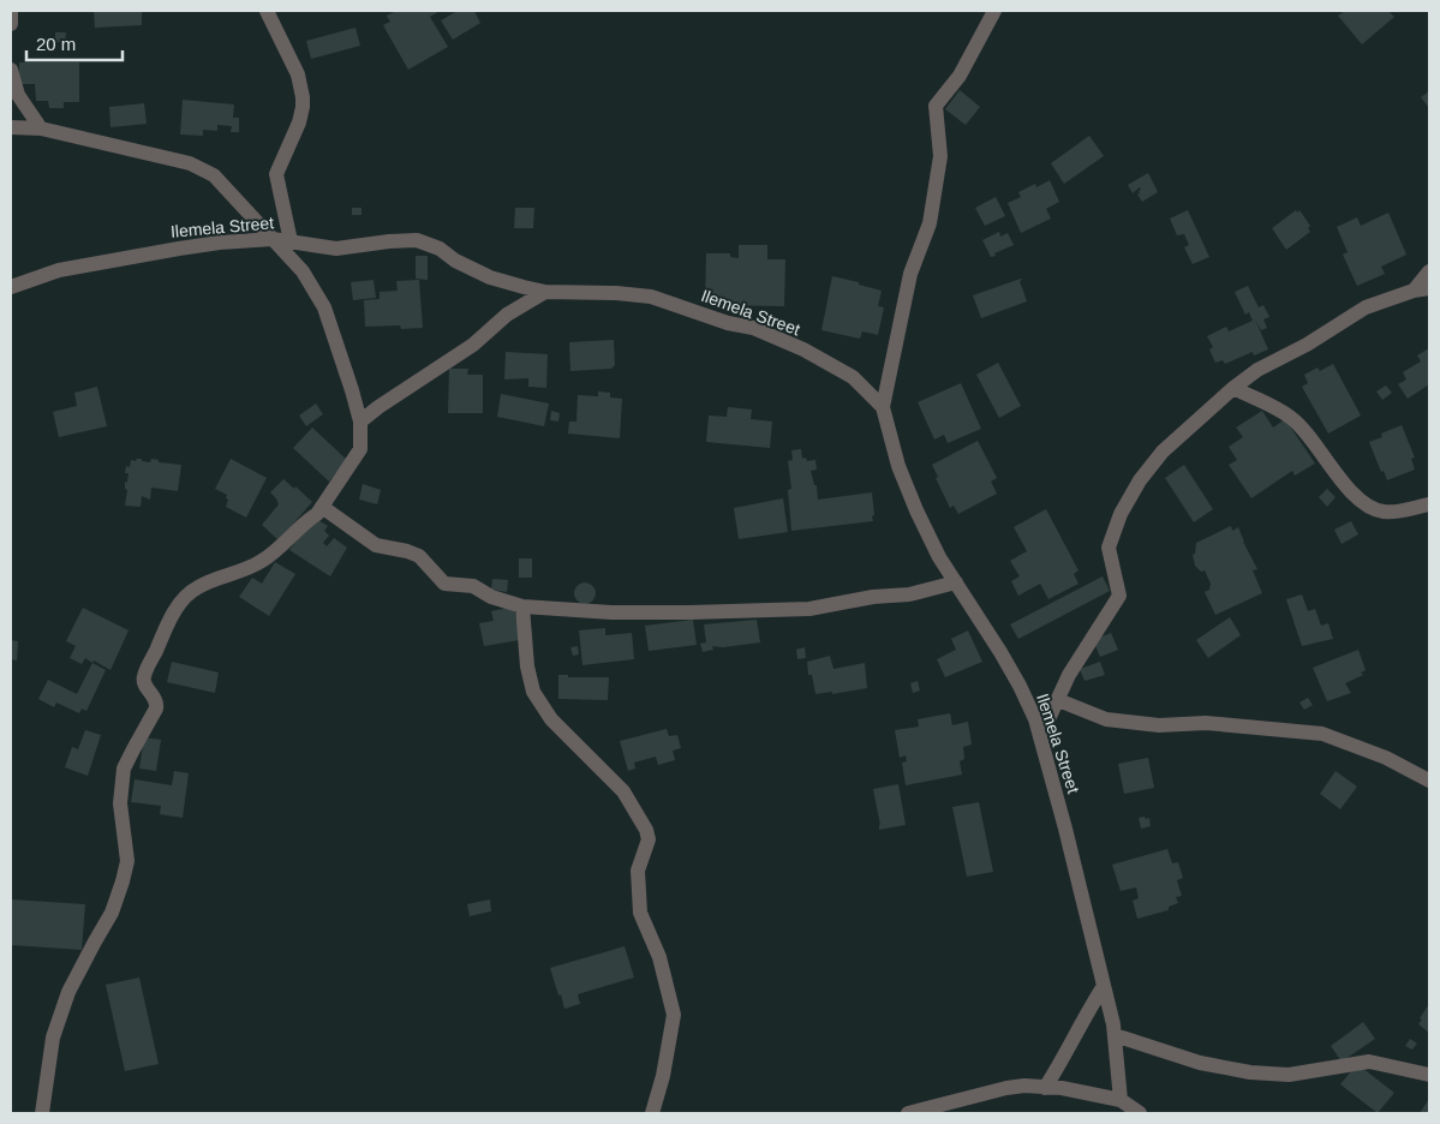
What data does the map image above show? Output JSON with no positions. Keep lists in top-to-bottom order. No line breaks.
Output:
{"streets":{"street":["Ilemela Street"]},"scale_bar":"20 m"}
